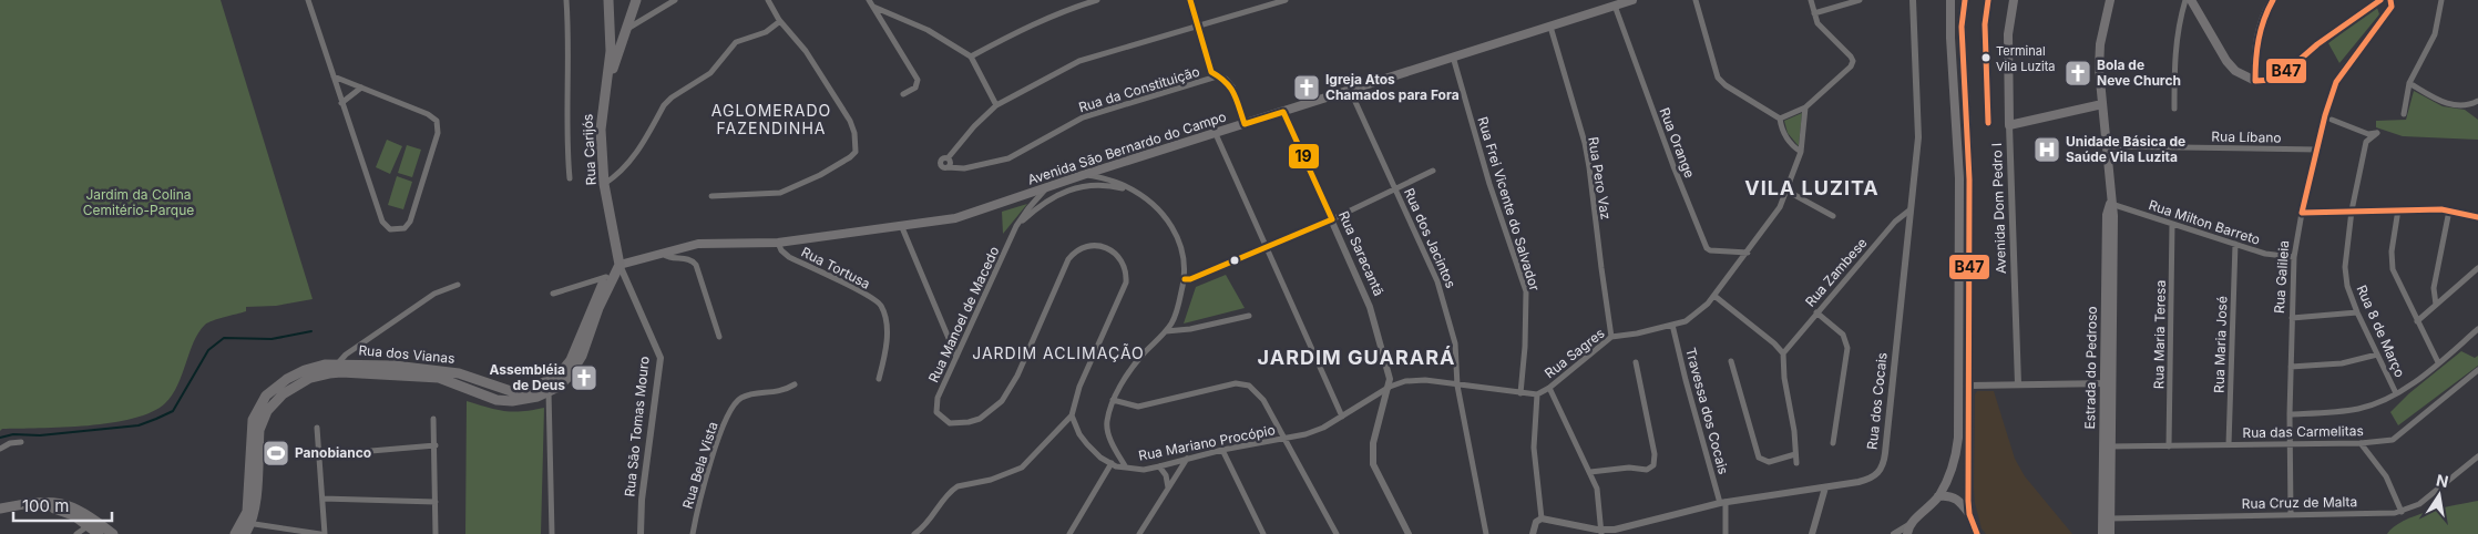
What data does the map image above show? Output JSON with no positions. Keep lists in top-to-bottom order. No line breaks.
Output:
{"streets":{"main road":["Avenida São Bernardo do Campo","Rua Carijós","Avenida Dom Pedro I","Rua dos Vianas","Estrada do Pedroso"],"street":["Rua da Constituição","Rua Líbano","Rua Orange","Rua Pero Vaz","Rua Frei Vicente do Salvador","Rua Milton Barreto","Rua dos Jacintos","Rua Saracantã","Rua Tortusa","Rua Zambese","Rua Galileia","Rua Manoel de Macedo","Rua 8 de Março","Rua Maria Teresa","Rua Maria José","Rua Sagres","Rua dos Cocais","Travessa dos Cocais","Rua São Tomas Mouro","Rua das Carmelitas","Rua Mariano Procópio","Rua Bela Vista","Rua Cruz de Malta"]},"crossings":[["Rua Líbano","Rua Galileia"],["Rua Líbano","Estrada do Pedroso"],["Rua Orange","Avenida São Bernardo do Campo"],["Rua Orange","Rua Sagres"],["Avenida São Bernardo do Campo","Rua Carijós"],["Avenida São Bernardo do Campo","Rua Pero Vaz"],["Avenida São Bernardo do Campo","Rua Frei Vicente do Salvador"],["Avenida São Bernardo do Campo","Rua dos Jacintos"],["Avenida São Bernardo do Campo","Rua Saracantã"],["Avenida São Bernardo do Campo","Rua Tortusa"],["Avenida São Bernardo do Campo","Rua dos Vianas"],["Avenida São Bernardo do Campo","Rua São Tomas Mouro"],["Rua Carijós","Rua dos Vianas"],["Rua Carijós","Rua São Tomas Mouro"],["Rua Pero Vaz","Rua Sagres"],["Rua Frei Vicente do Salvador","Rua Sagres"],["Rua Milton Barreto","Rua Galileia"],["Rua Milton Barreto","Rua Maria Teresa"],["Rua Milton Barreto","Rua Maria José"],["Rua Milton Barreto","Estrada do Pedroso"],["Rua dos Jacintos","Rua Sagres"],["Rua Saracantã","Rua Sagres"],["Rua Zambese","Rua dos Cocais"],["Rua Galileia","Rua das Carmelitas"],["Rua Galileia","Rua Cruz de Malta"],["Rua Maria Teresa","Rua das Carmelitas"],["Rua Maria José","Rua das Carmelitas"],["Rua Sagres","Travessa dos Cocais"],["Rua Sagres","Rua Mariano Procópio"],["Rua dos Vianas","Rua São Tomas Mouro"],["Estrada do Pedroso","Rua das Carmelitas"],["Estrada do Pedroso","Rua Cruz de Malta"],["Rua dos Cocais","Travessa dos Cocais"]],"districts":["AGLOMERADO FAZENDINHA","VILA LUZITA","JARDIM ACLIMAÇÃO","JARDIM GUARARÁ"],"parks":["Jardim da Colina Cemitério-Parque"],"places":{"other":["Terminal Vila Luzita"],"church":["Bola de Neve Church","Igreja Atos Chamados para Fora","Assembléia de Deus"],"hospital":["Unidade Básica de Saúde Vila Luzita"],"sports":["Panobianco"]},"lines":["transit line B47","transit line 19"],"scale_bar":"100 m","north":"top"}
